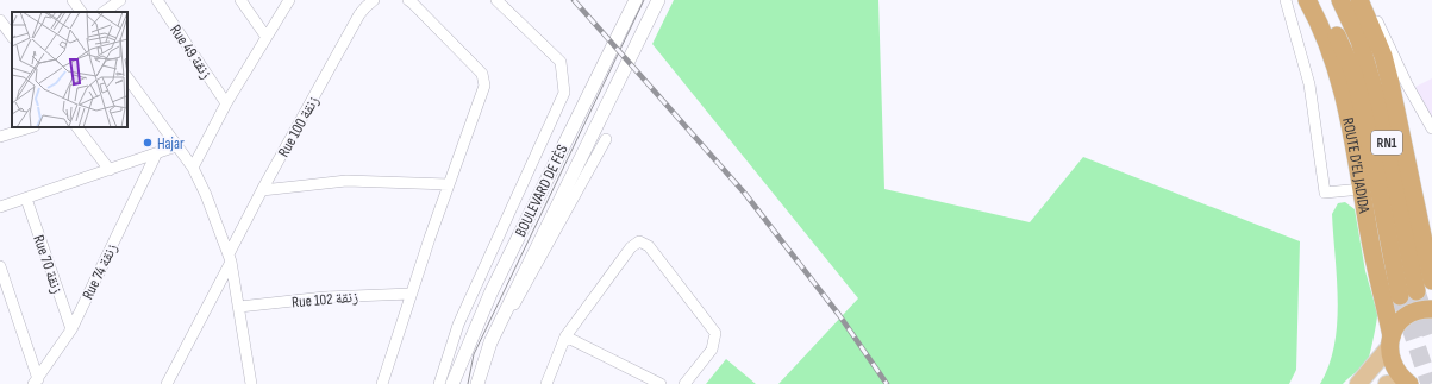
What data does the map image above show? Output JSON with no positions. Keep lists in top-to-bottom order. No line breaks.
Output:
{"streets":{"highway":["RN1","ROUTE D'EL JADIDA"],"street":["Rue 49 زنقة","Rue 100 زنقة","BOULEVARD DE FÈS","Rue 70 زنقة","Rue 74 زنقة","Rue 102 زنقة"]},"crossings":[["Rue 70 زنقة","Rue 74 زنقة"]],"places":["Hajar"]}
